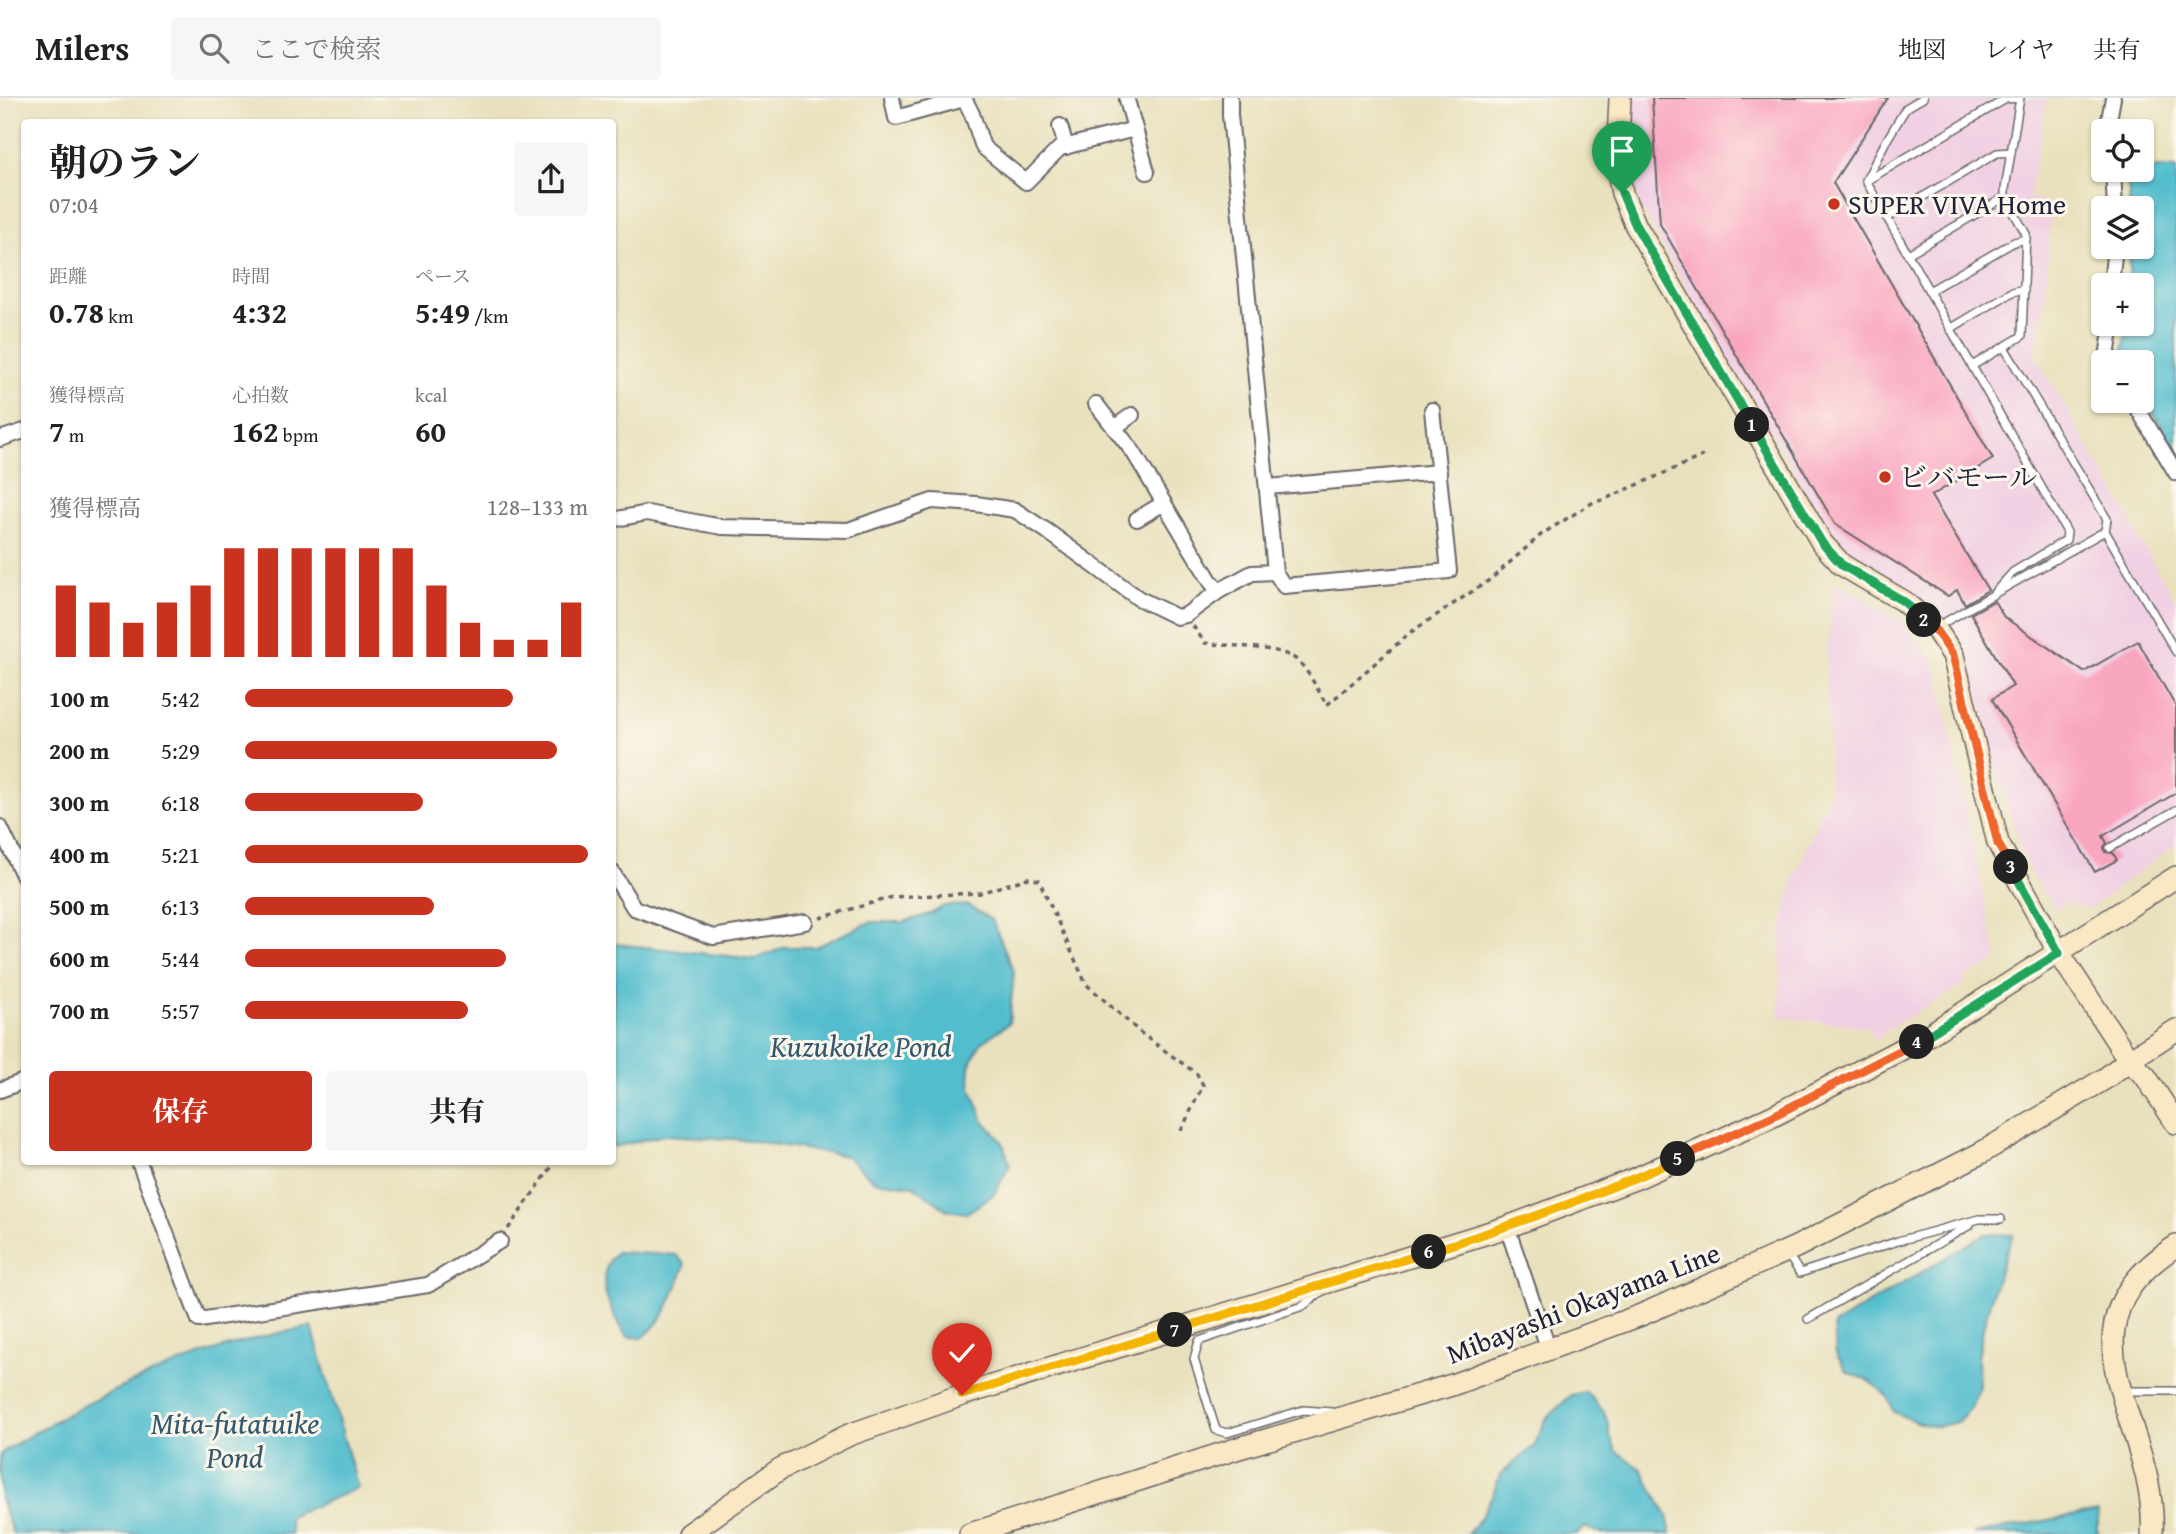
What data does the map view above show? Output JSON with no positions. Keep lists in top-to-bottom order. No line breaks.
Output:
{"streets":{"main road":["Mibayashi Okayama Line"]},"water":["Kuzukoike Pond","Mita-futatuike Pond"],"places":["SUPER VIVA Home","ビバモール"],"page":{"header":"Milers","search":"ここで検索","nav":["地図","レイヤ","共有"],"map_buttons":["+","−"],"heading":["朝のラン","07:04"],"stats":[["距離","0.78 km"],["時間","4:32"],["ペース","5:49 /km"],["獲得標高","7 m"],["心拍数","162 bpm"],["kcal","60"]],"pins":["1","2","3","4","5","6","7"],"chart":["獲得標高","128–133 m"],"list":[{"name":"100 m","note":"5:42"},{"name":"200 m","note":"5:29"},{"name":"300 m","note":"6:18"},{"name":"400 m","note":"5:21"},{"name":"500 m","note":"6:13"},{"name":"600 m","note":"5:44"},{"name":"700 m","note":"5:57"}],"buttons":["保存","共有"]}}
